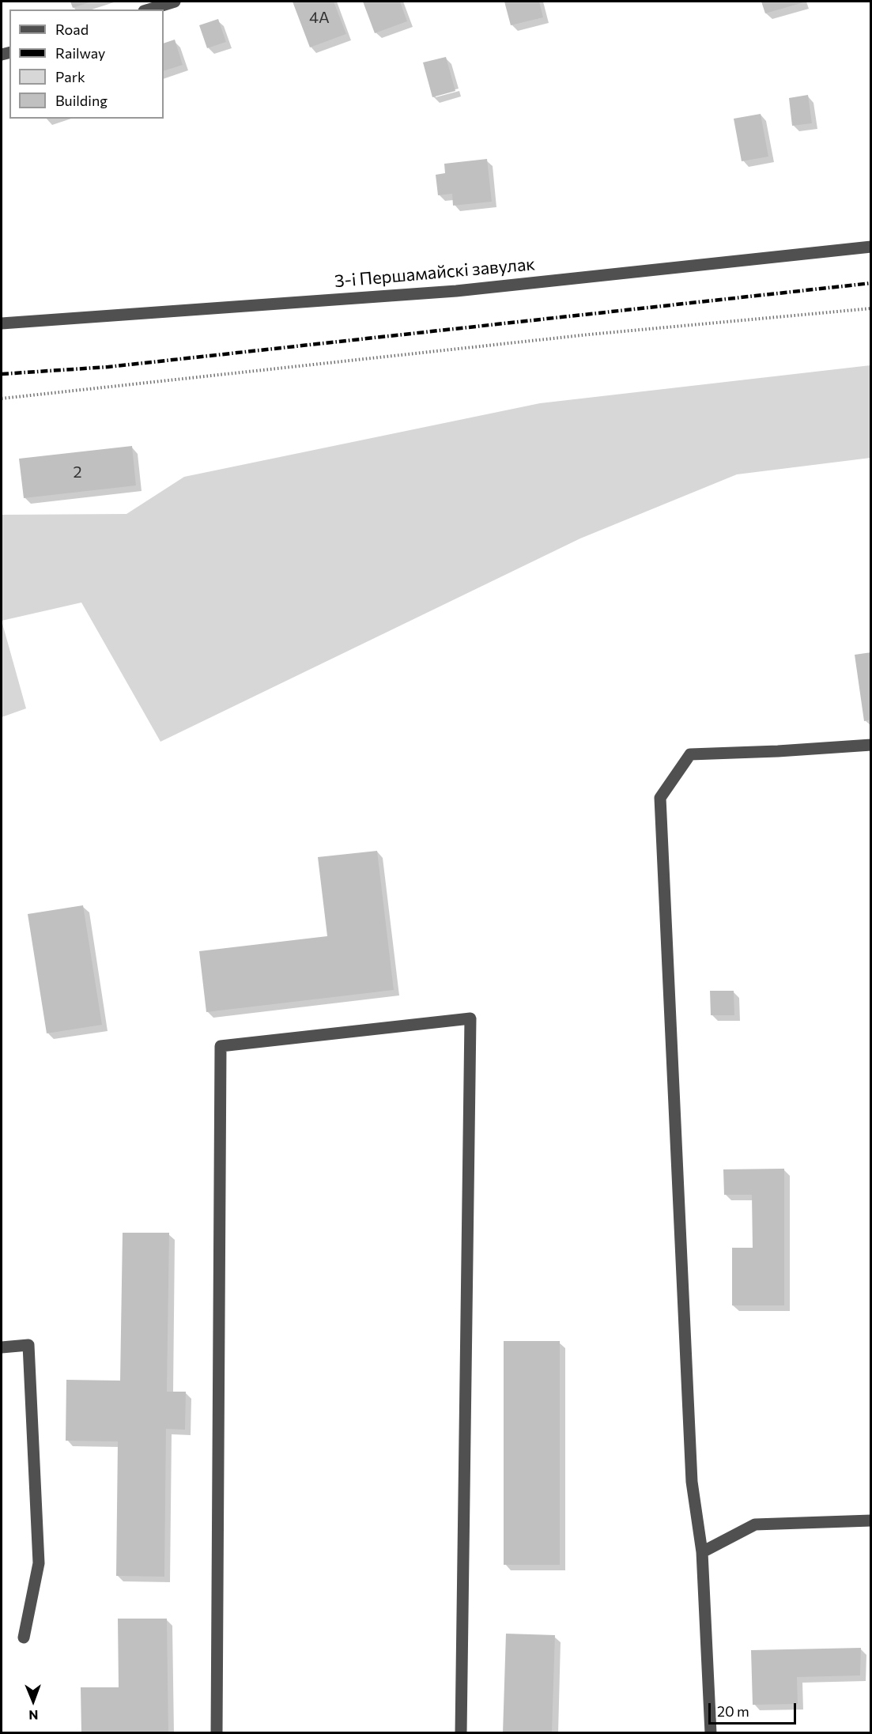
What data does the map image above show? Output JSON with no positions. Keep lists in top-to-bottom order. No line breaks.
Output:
{"streets":{"street":["3-і Першамайскі завулак"]},"house_numbers":["4А","2"],"legend":["Road","Railway","Park","Building"],"scale_bar":"20 m","north":"bottom"}
